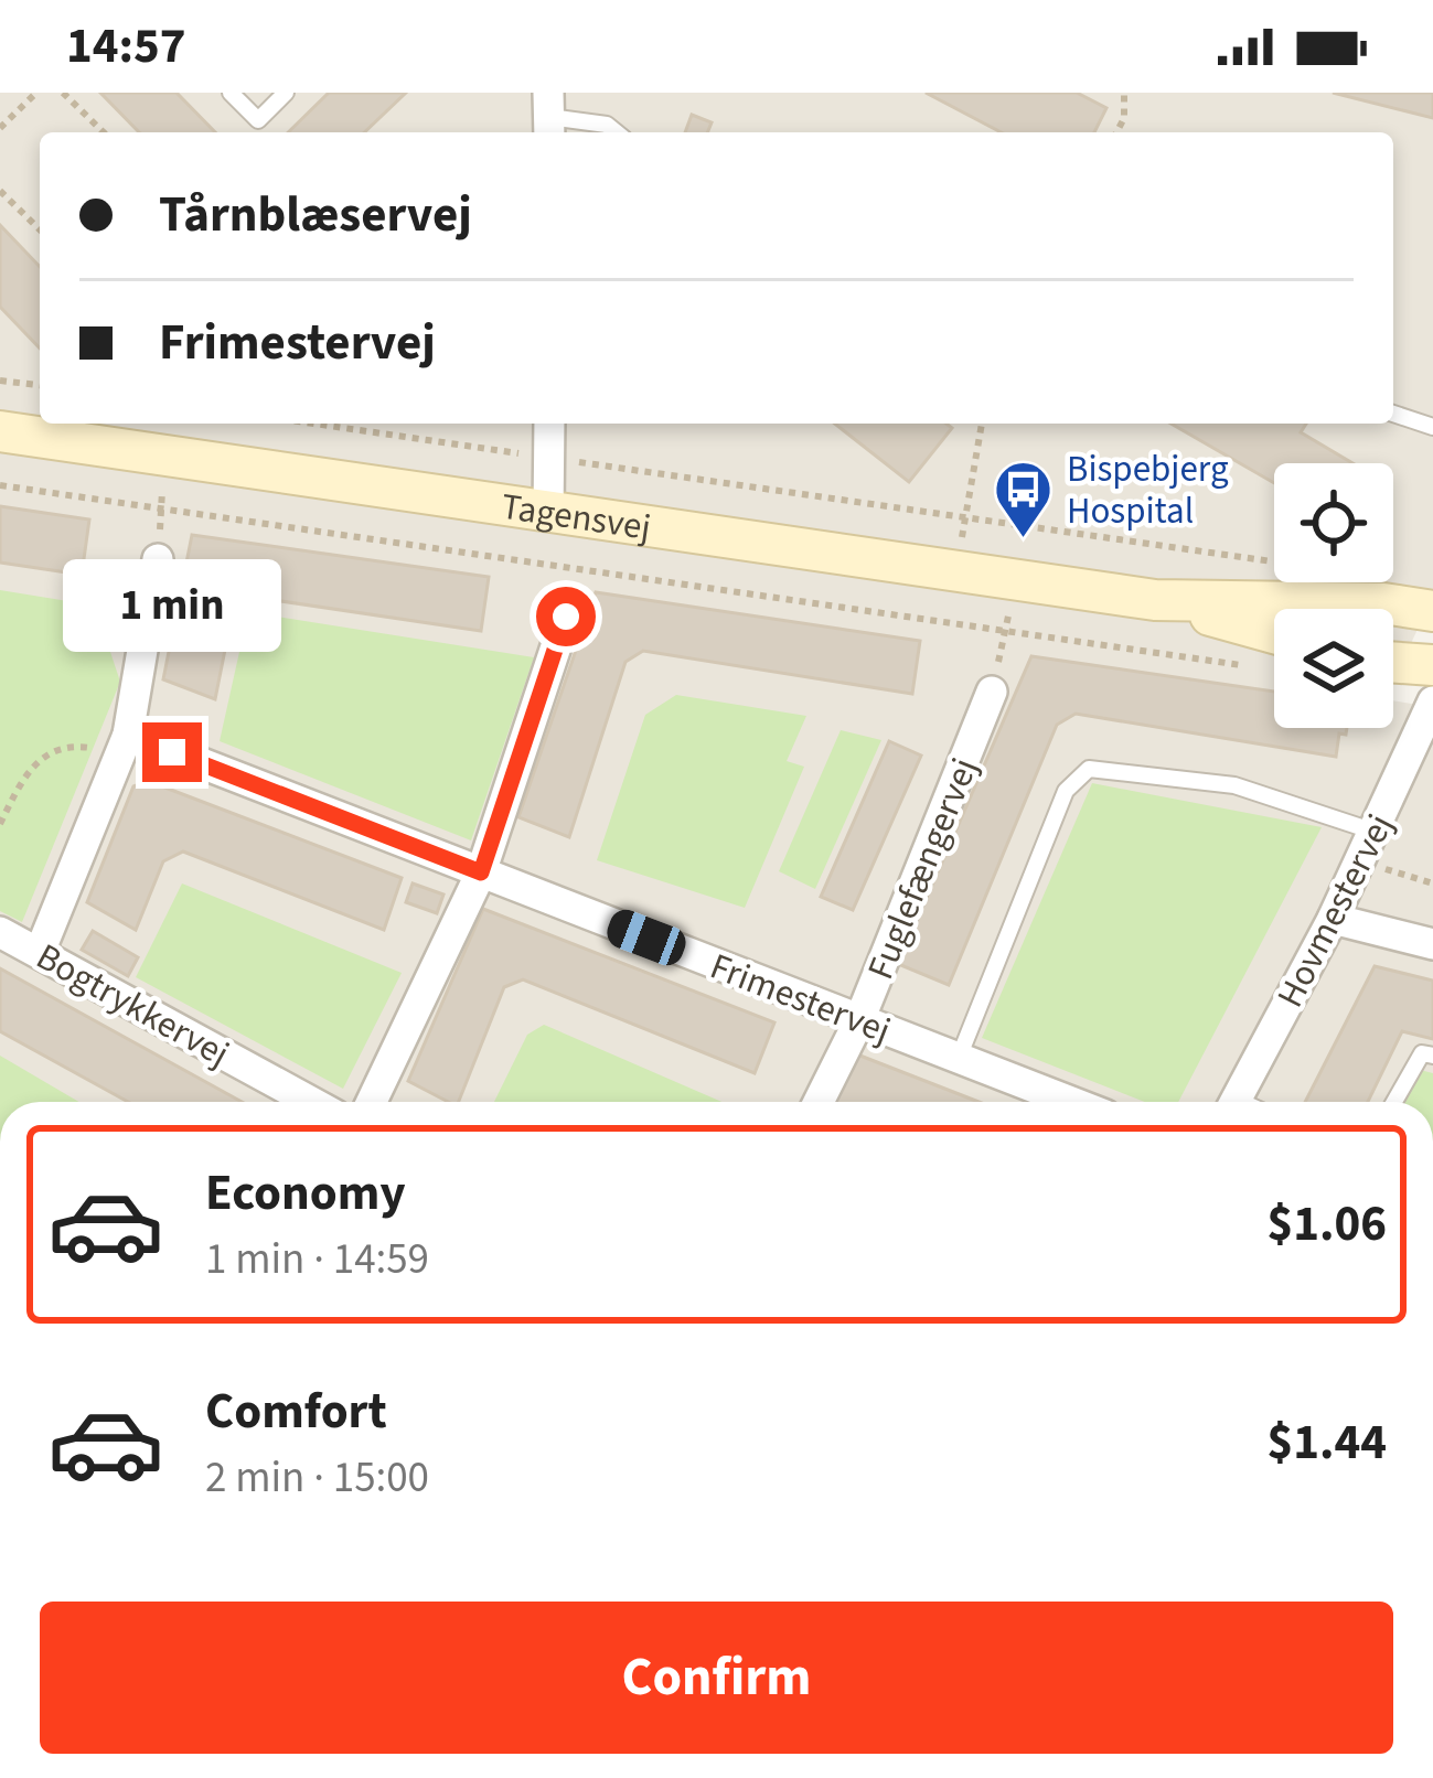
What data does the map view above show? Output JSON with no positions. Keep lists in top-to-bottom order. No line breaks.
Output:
{"streets":{"street":["Tagensvej","Fuglefængervej","Hovmestervej","Frimestervej","Bogtrykkervej"]},"crossings":[["Fuglefængervej","Frimestervej"]],"places":{"bus stop":["Bispebjerg Hospital"]},"page":{"status":"14:57","banner":["Tårnblæservej","Frimestervej"],"bubble":"1 min","list":[{"name":"Economy","note":"1 min · 14:59","value":"$1.06"},{"name":"Comfort","note":"2 min · 15:00","value":"$1.44"}],"buttons":"Confirm"}}
